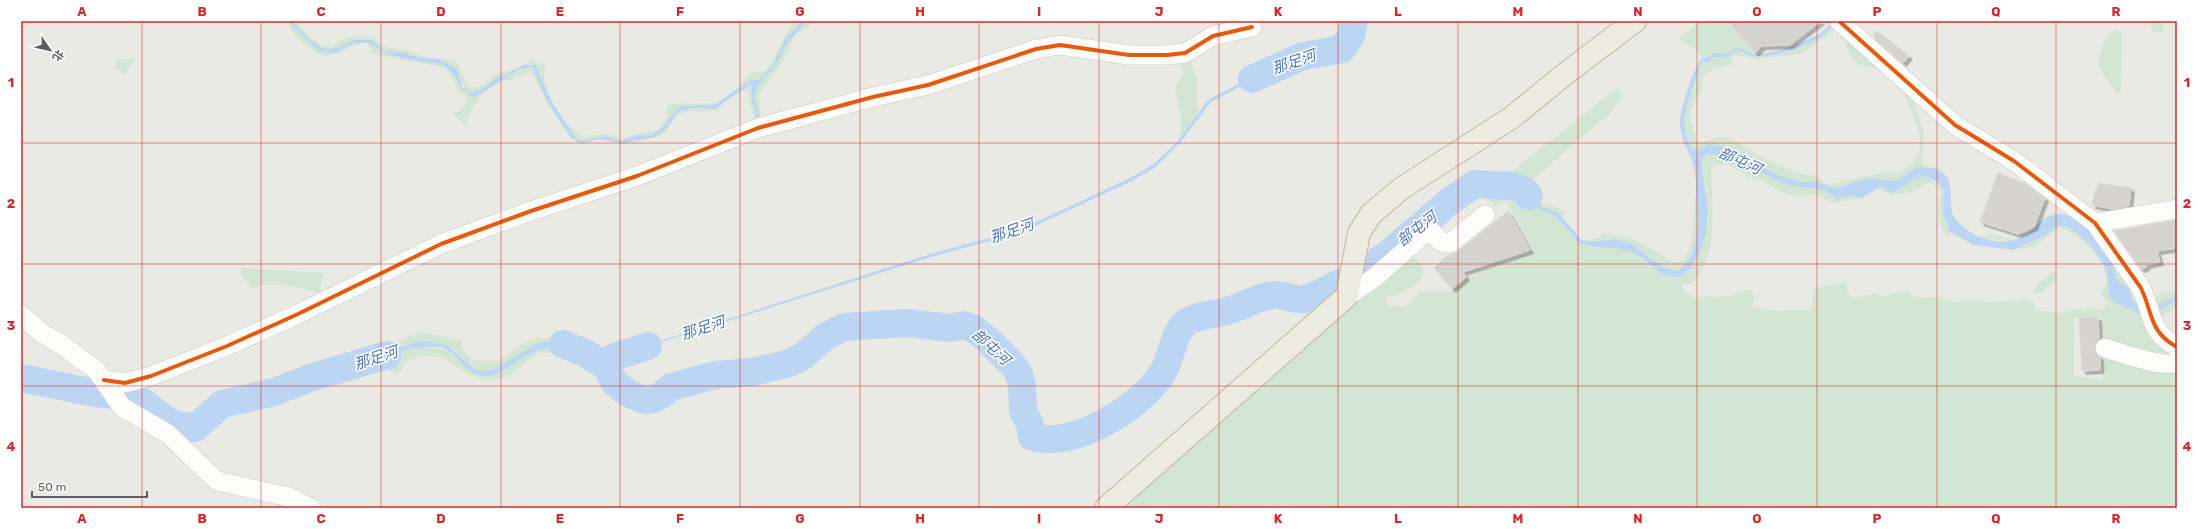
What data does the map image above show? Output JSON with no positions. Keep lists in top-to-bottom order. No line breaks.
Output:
{"water":["那足河","部屯河"],"scale_bar":"50 m","north":"bottom right","grid":{"columns":["A","B","C","D","E","F","G","H","I","J","K","L","M","N","O","P","Q","R"],"rows":["1","2","3","4"]}}
